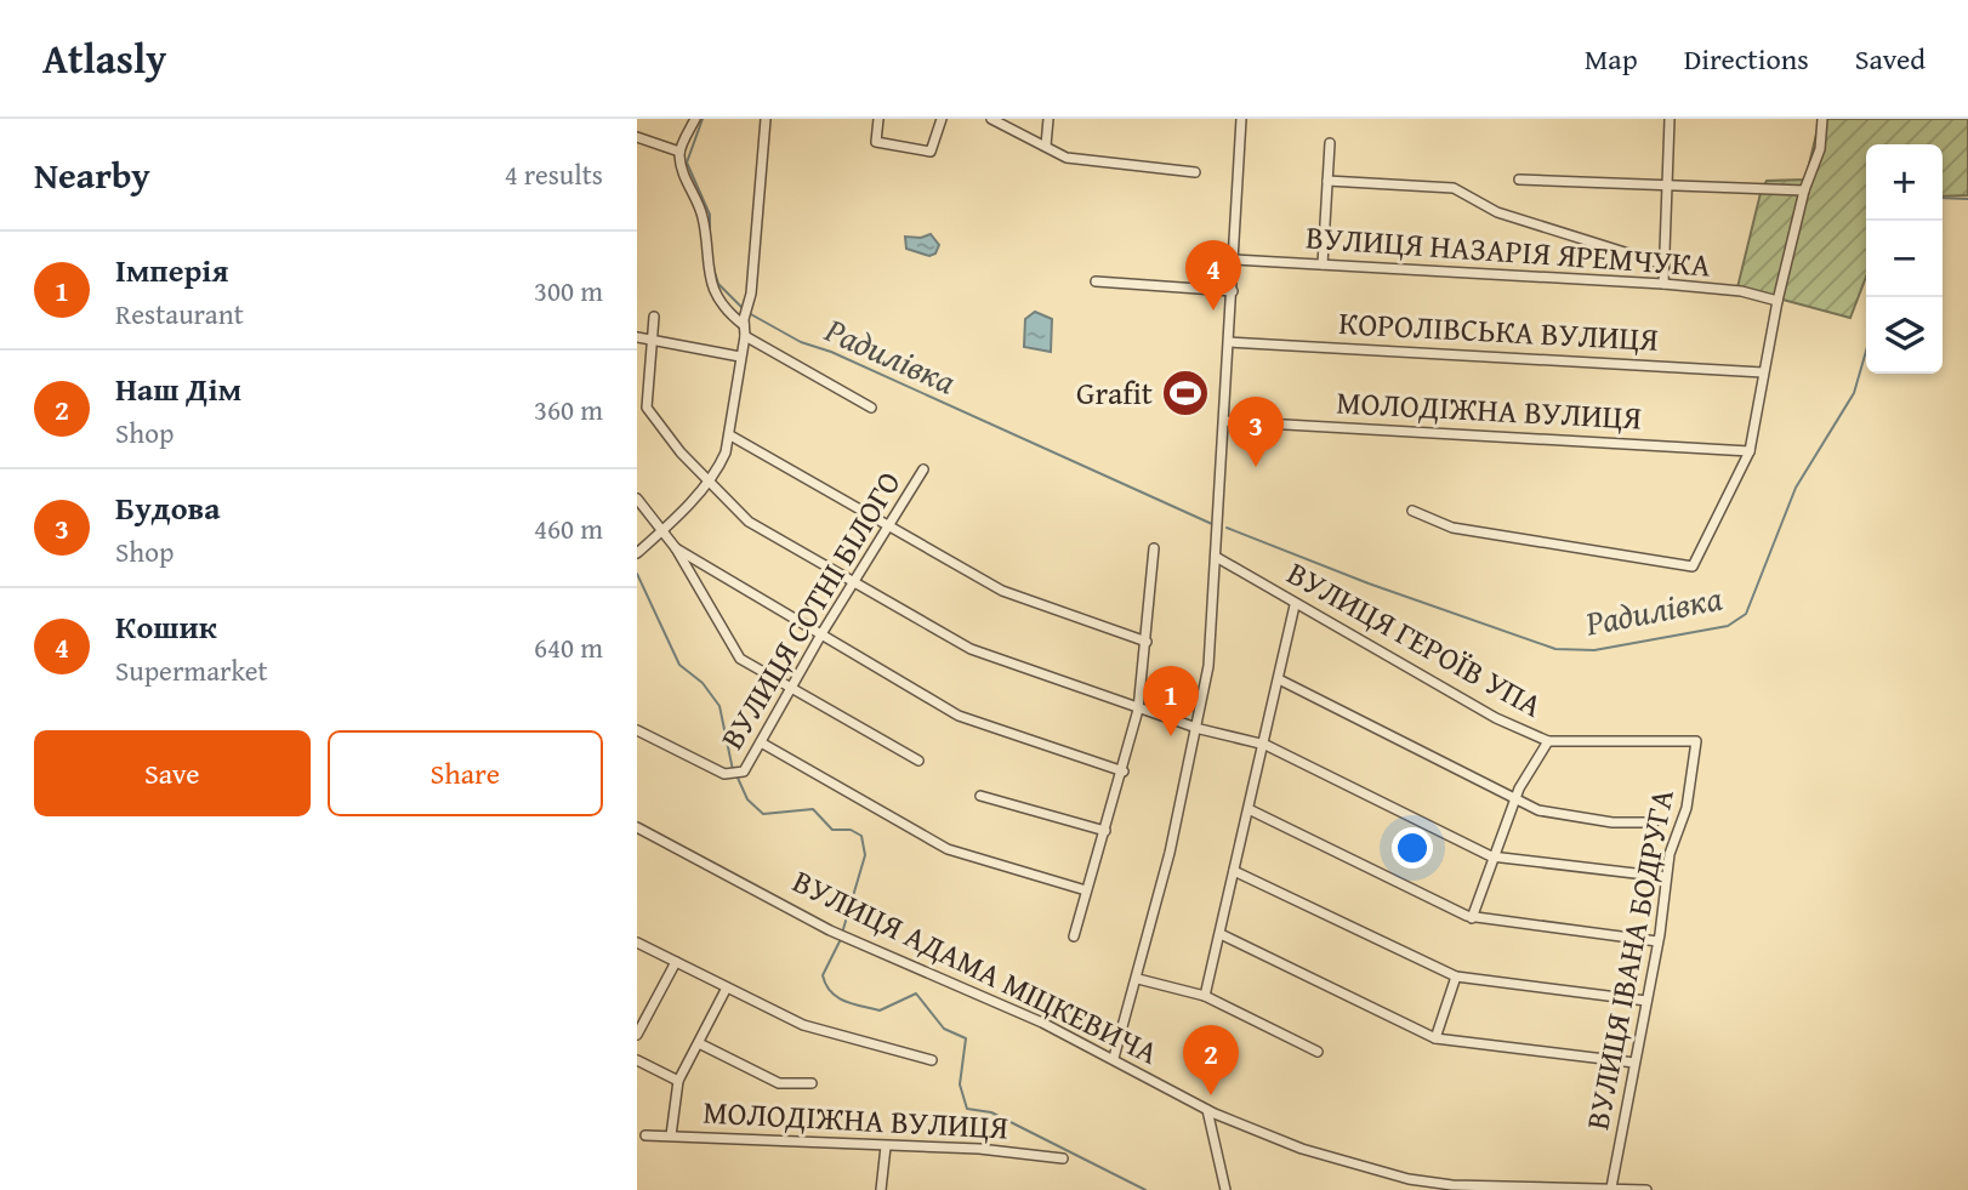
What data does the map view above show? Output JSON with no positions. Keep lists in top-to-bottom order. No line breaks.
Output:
{"streets":{"street":["ВУЛИЦЯ НАЗАРІЯ ЯРЕМЧУКА","КОРОЛІВСЬКА ВУЛИЦЯ","МОЛОДІЖНА ВУЛИЦЯ","ВУЛИЦЯ СОТНІ БІЛОГО","ВУЛИЦЯ ГЕРОЇВ УПА","ВУЛИЦЯ ІВАНА БОДРУГА","ВУЛИЦЯ АДАМА МІЦКЕВИЧА"]},"crossings":[["ВУЛИЦЯ ГЕРОЇВ УПА","ВУЛИЦЯ ІВАНА БОДРУГА"],["ВУЛИЦЯ ІВАНА БОДРУГА","ВУЛИЦЯ АДАМА МІЦКЕВИЧА"]],"water":["Радилівка"],"places":{"sports":["Grafit"]},"page":{"header":"Atlasly","nav":["Map","Directions","Saved"],"heading":["Nearby","4 results"],"map_buttons":["+","−"],"list":[{"mark":"1","name":"Імперія","note":"Restaurant","value":"300 m"},{"mark":"2","name":"Наш Дім","note":"Shop","value":"360 m"},{"mark":"3","name":"Будова","note":"Shop","value":"460 m"},{"mark":"4","name":"Кошик","note":"Supermarket","value":"640 m"}],"pins":["4","3","1","2"],"buttons":["Save","Share"]}}
